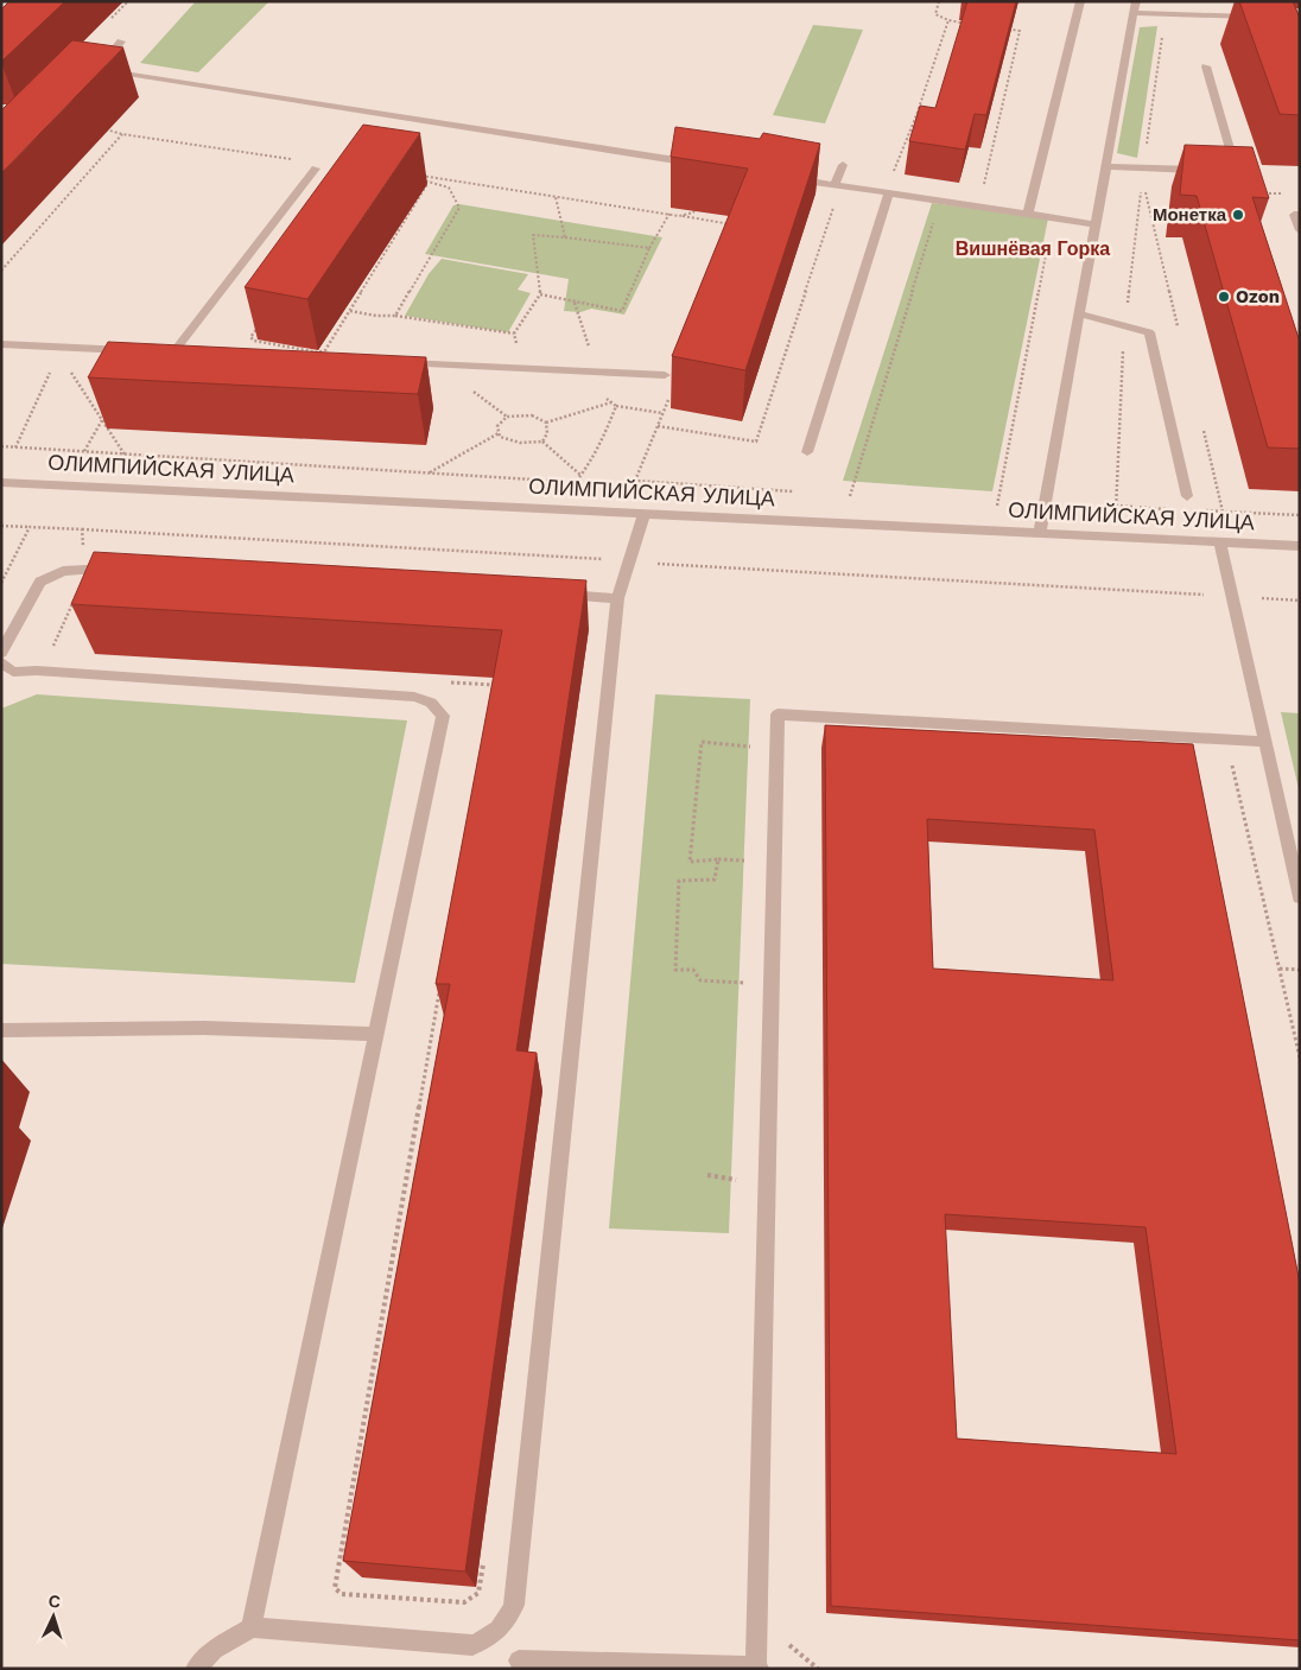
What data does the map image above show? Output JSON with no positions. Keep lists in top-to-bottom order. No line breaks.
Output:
{"streets":{"street":["ОЛИМПИЙСКАЯ УЛИЦА"]},"districts":["Вишнёвая Горка"],"places":["Монетка","Ozon"],"north":"top"}
